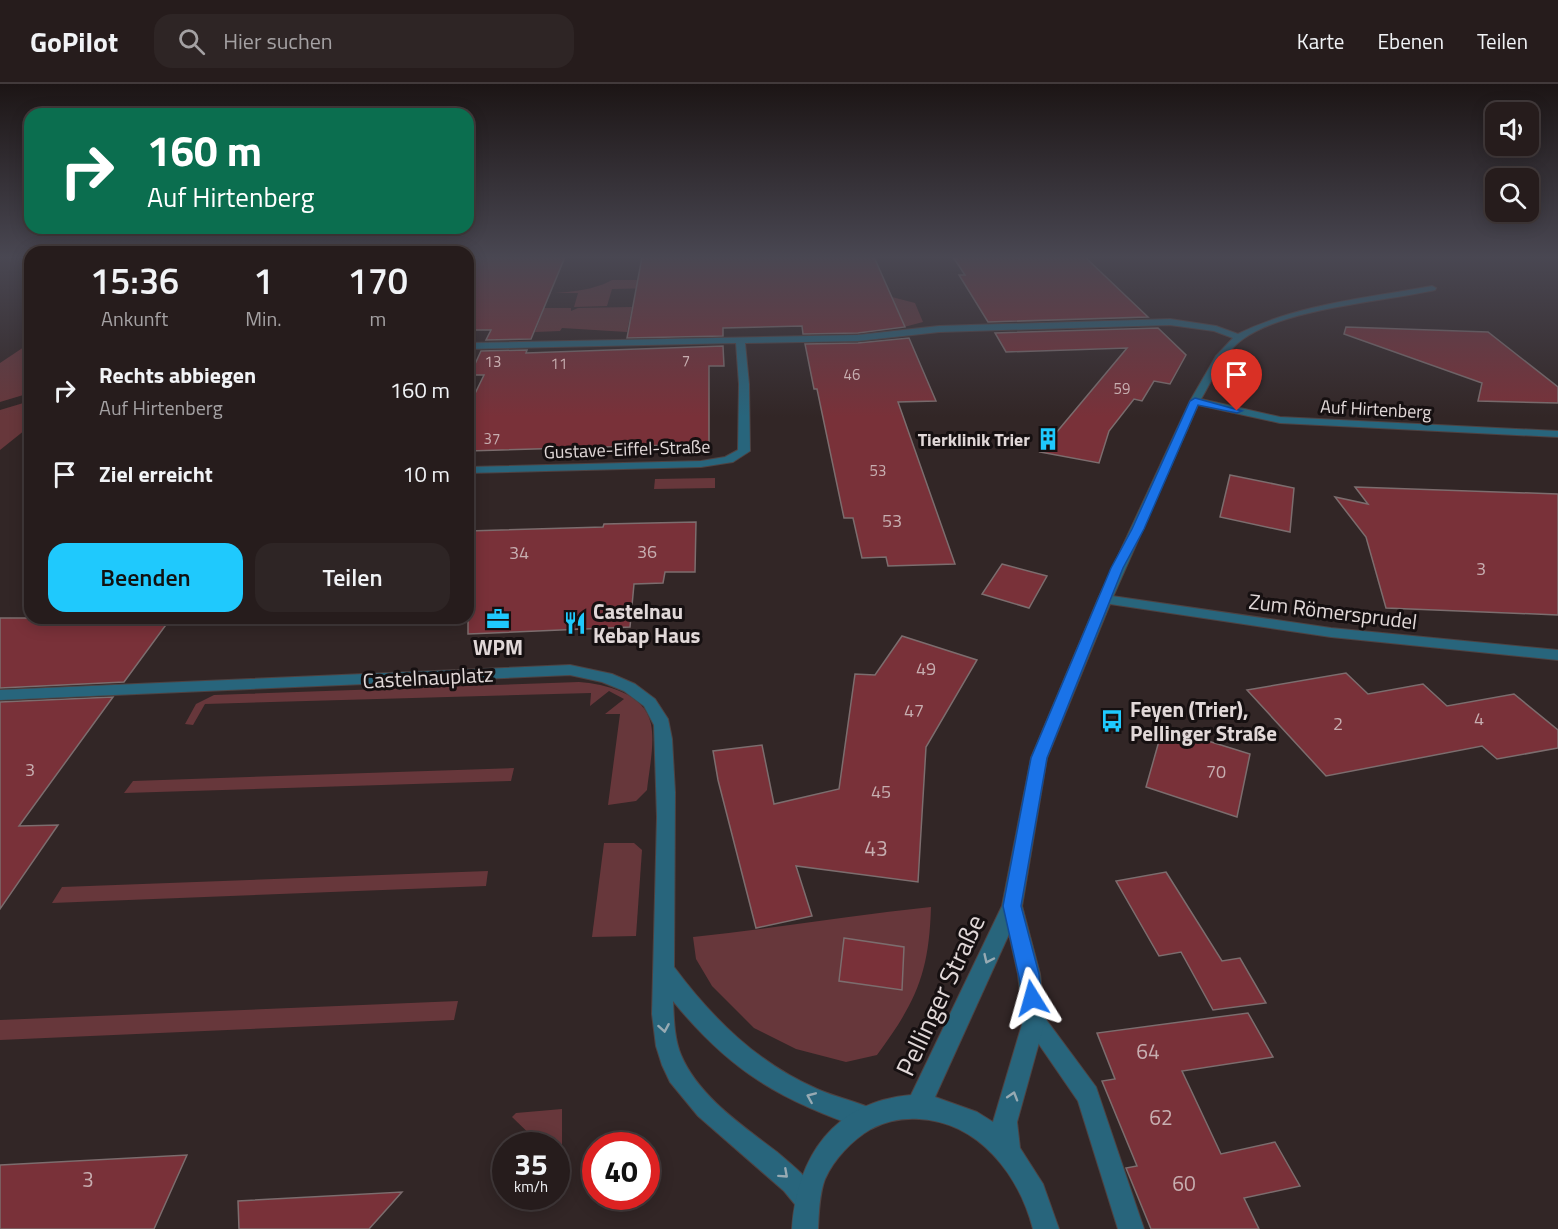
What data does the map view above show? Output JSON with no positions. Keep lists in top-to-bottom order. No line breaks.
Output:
{"streets":{"street":["Auf Hirtenberg","Gustave-Eiffel-Straße","Zum Römersprudel","Castelnauplatz","Pellinger Straße"]},"crossings":[["Auf Hirtenberg","Pellinger Straße"],["Zum Römersprudel","Pellinger Straße"]],"places":{"building":["Tierklinik Trier"],"office":["WPM"],"restaurant":["Castelnau Kebap Haus"],"bus stop":["Feyen (Trier), Pellinger Straße"]},"house_numbers":["7","13","11","46","59","37","53","53","36","34","3","49","47","4","2","3","70","45","43","64","62","3","60"],"page":{"header":"GoPilot","search":"Hier suchen","nav":["Karte","Ebenen","Teilen"],"turn":["160 m","Auf Hirtenberg"],"eta":["15:36","Ankunft","1","Min.","170","m"],"list":[{"name":"Rechts abbiegen","note":"Auf Hirtenberg","value":"160 m"},{"name":"Ziel erreicht","value":"10 m"}],"buttons":["Beenden","Teilen"],"speed":"35 km/h","limit":"40"}}
